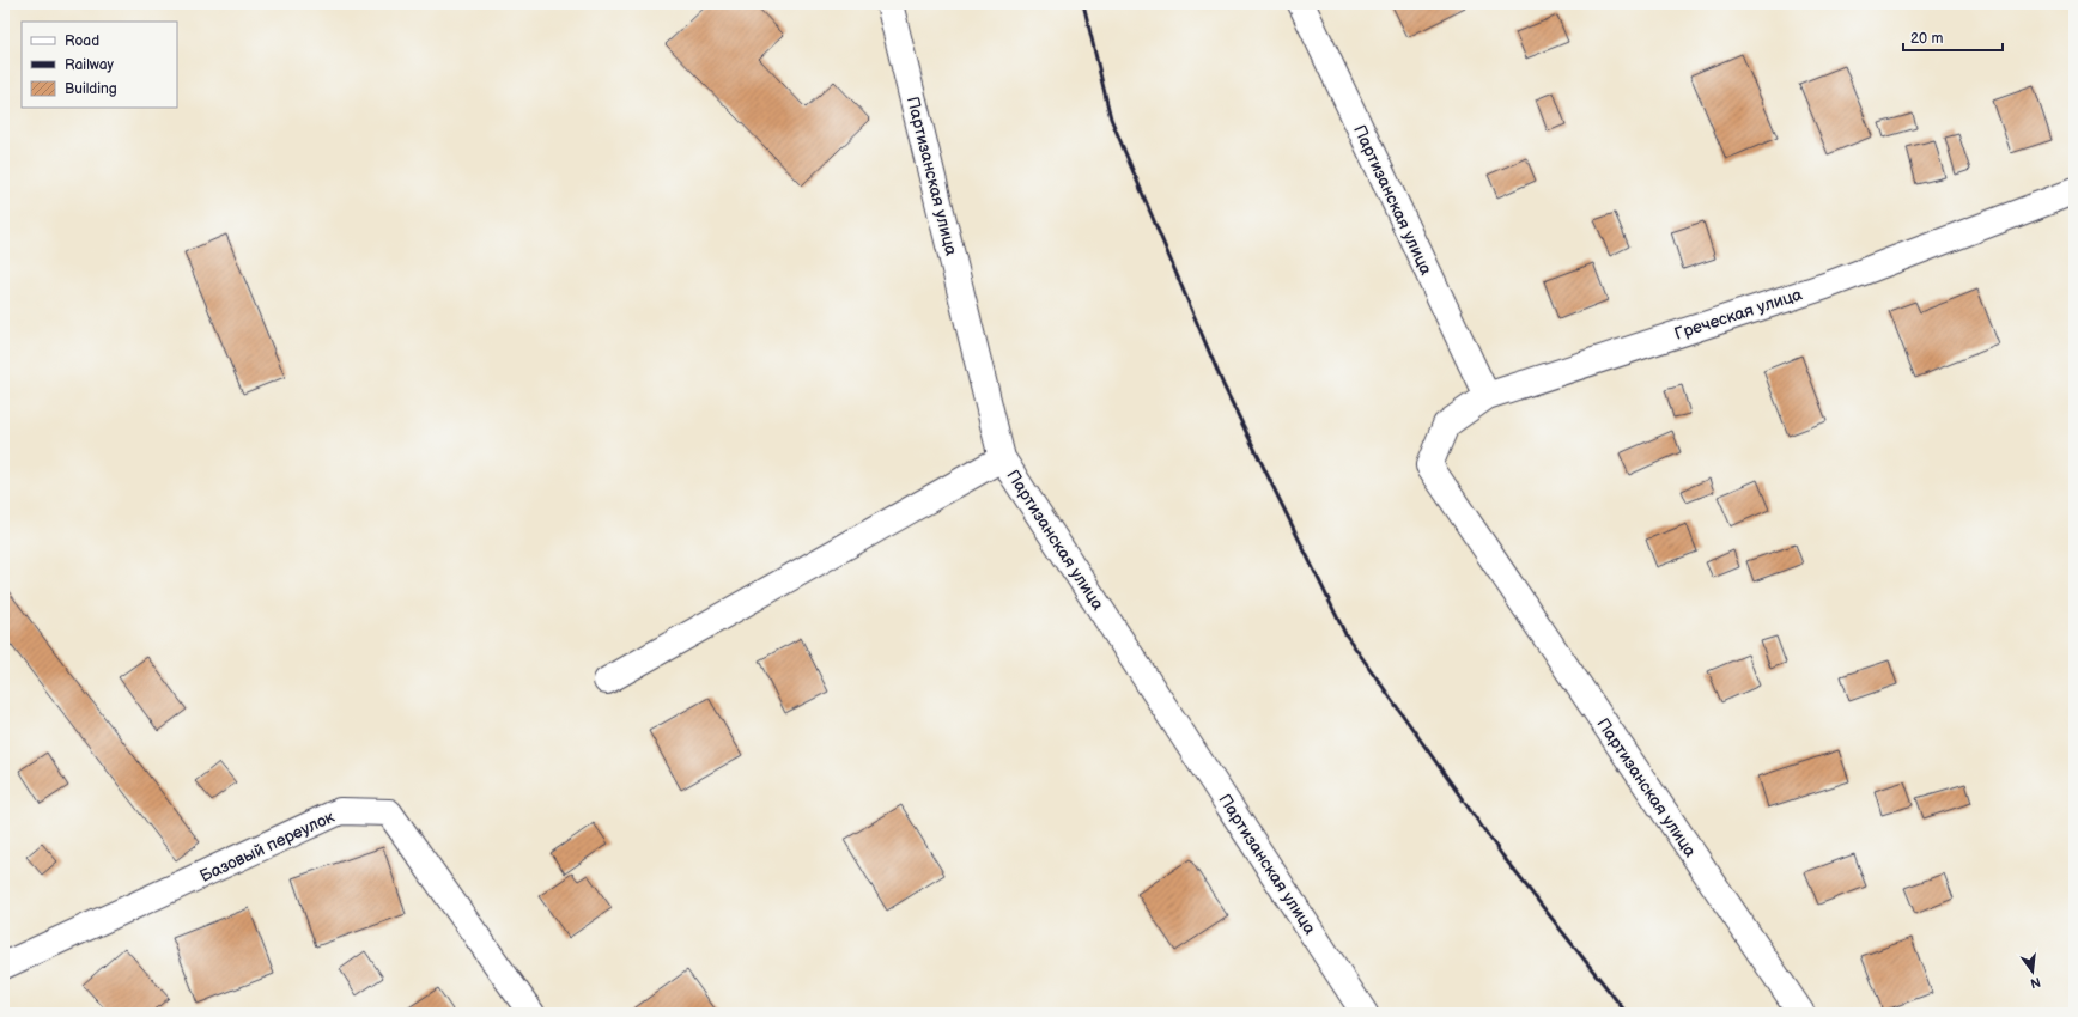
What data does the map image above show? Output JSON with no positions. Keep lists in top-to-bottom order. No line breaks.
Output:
{"streets":{"street":["Партизанская улица","Греческая улица","Базовый переулок"]},"crossings":[["Партизанская улица","Греческая улица"]],"legend":["Road","Railway","Building"],"scale_bar":"20 m","north":"bottom"}
